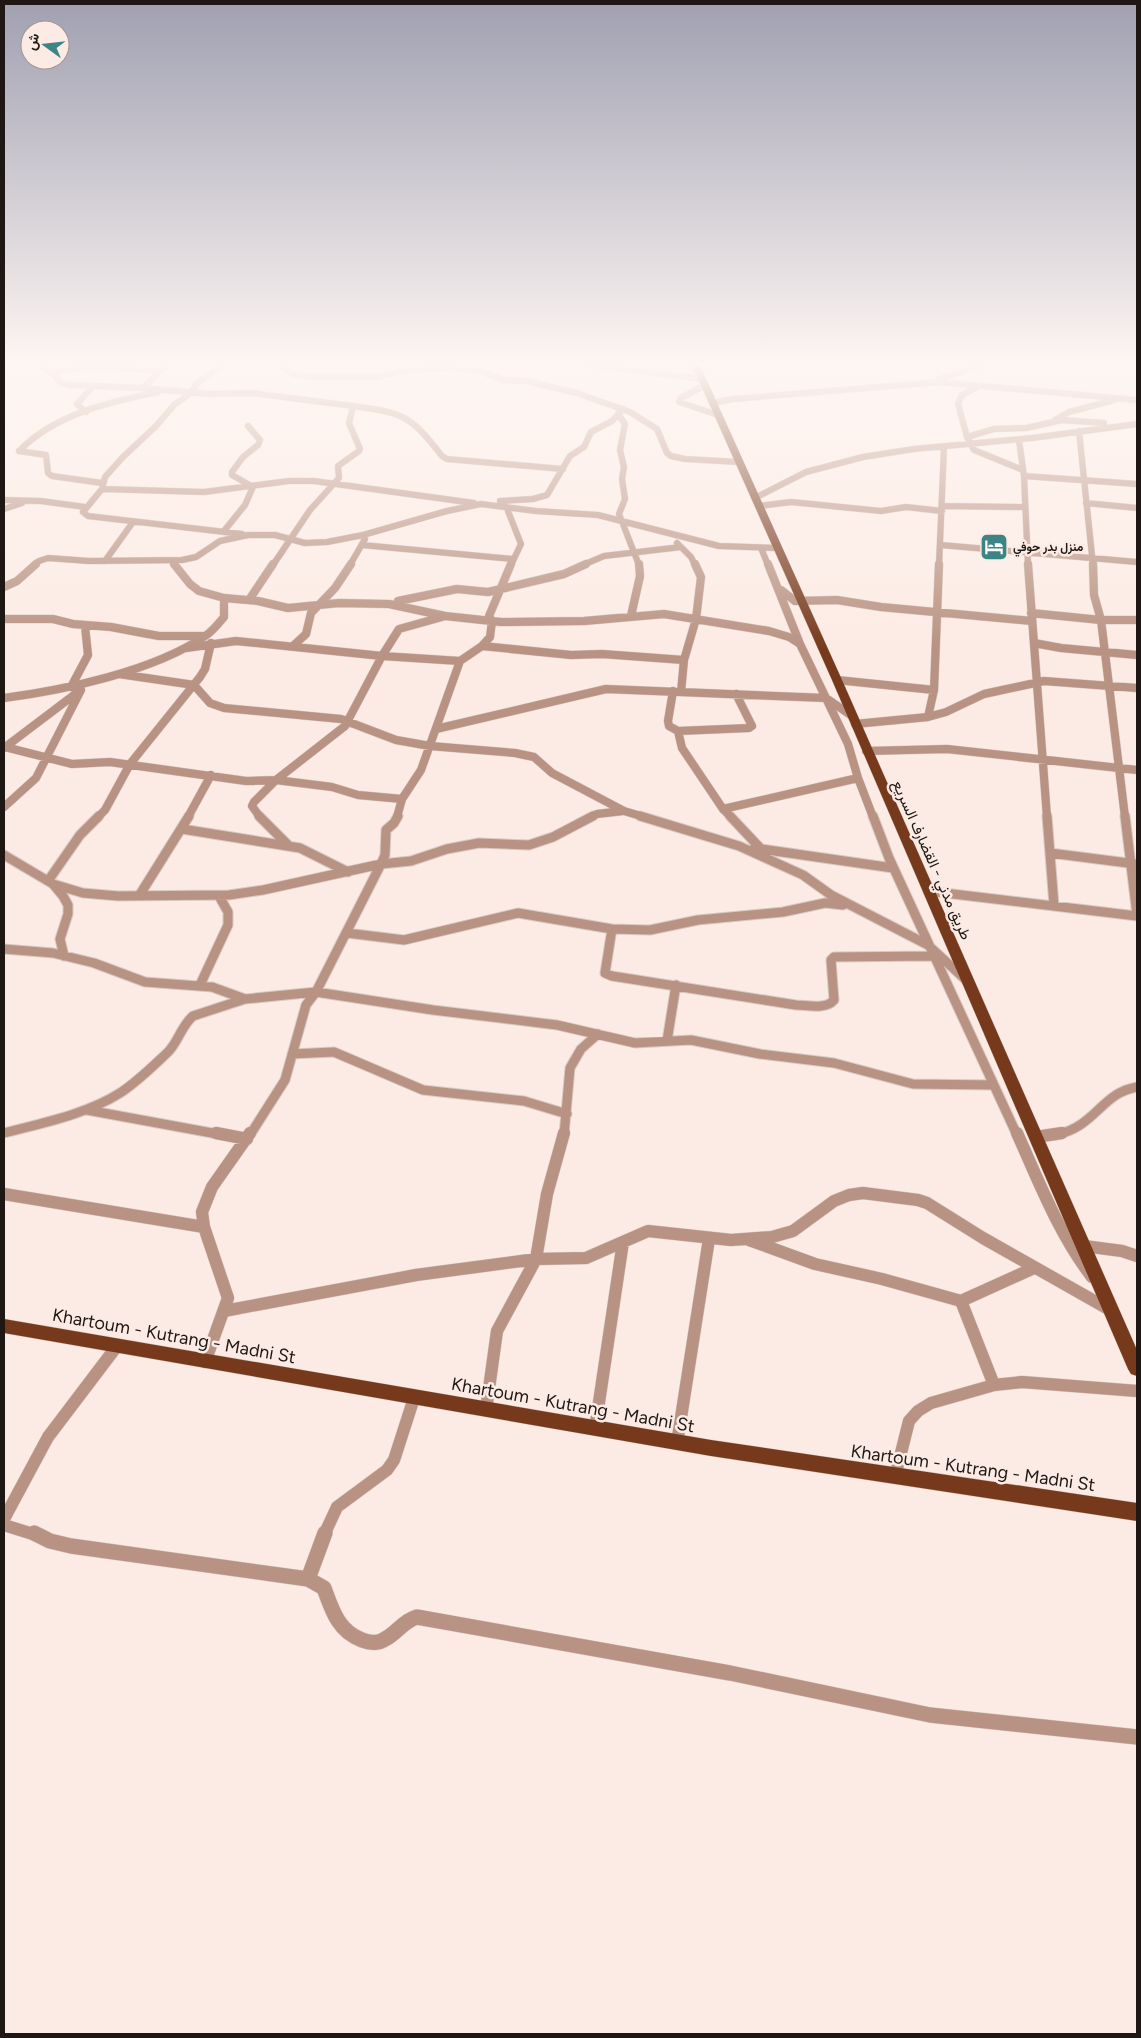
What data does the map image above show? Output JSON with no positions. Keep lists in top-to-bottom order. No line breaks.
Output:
{"streets":{"highway":["طريق مدني - القضارف السريع","Khartoum - Kutrang - Madni St"]},"places":{"hotel":["منزل بدر حوفي"]},"north":"left"}
